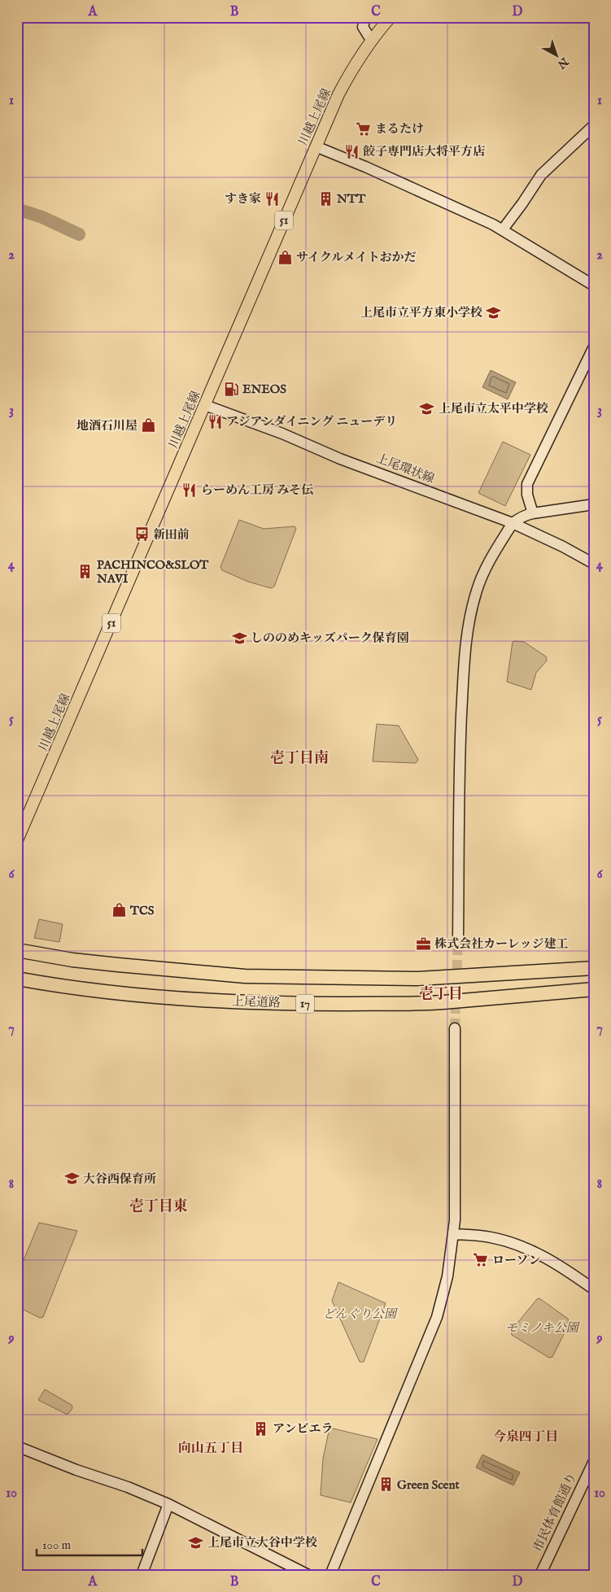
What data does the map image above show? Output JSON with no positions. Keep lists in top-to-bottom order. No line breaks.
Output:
{"streets":{"highway":["上尾道路","17"],"main road":["川越上尾線","51"],"street":["上尾環状線","市民体育館通り"]},"crossings":[["川越上尾線","上尾環状線"]],"districts":["壱丁目南","壱丁目","壱丁目東","今泉四丁目","向山五丁目"],"parks":["どんぐり公園","モミノキ公園"],"places":{"supermarket":["まるたけ","ローソン"],"restaurant":["餃子専門店大将平方店","すき家","アジアンダイニング ニューデリ","らーめん工房 みそ伝"],"building":["NTT","PACHINCO&SLOT NAVI","アンビエラ","Green Scent"],"shop":["サイクルメイトおかだ","地酒石川屋","TCS"],"school or university":["上尾市立平方東小学校","上尾市立太平中学校","しののめキッズパーク保育園","大谷西保育所","上尾市立大谷中学校"],"fuel station":["ENEOS"],"bus stop":["新田前"],"office":["株式会社カーレッジ建工"]},"scale_bar":"100 m","north":"bottom right","grid":{"columns":["A","B","C","D"],"rows":["1","2","3","4","5","6","7","8","9","10"]}}
